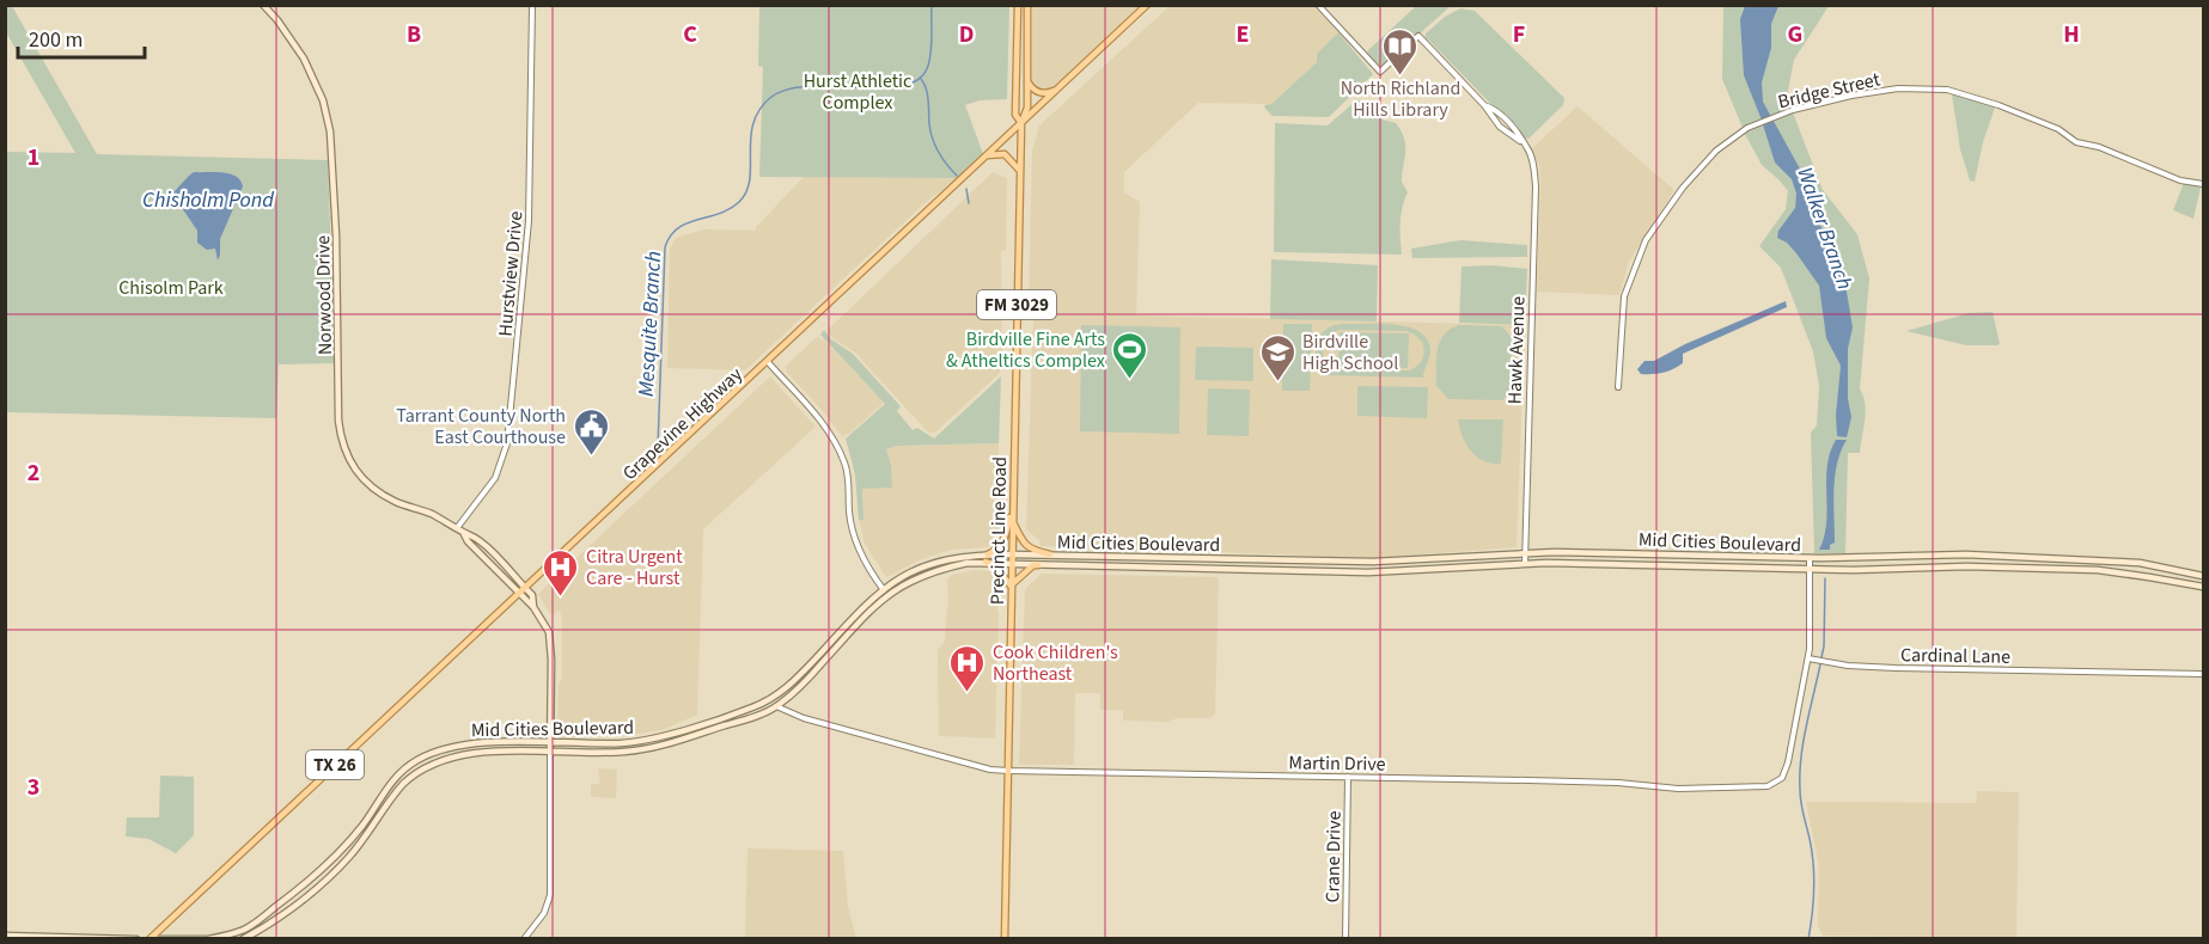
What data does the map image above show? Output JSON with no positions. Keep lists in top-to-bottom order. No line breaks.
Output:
{"streets":{"main road":["Norwood Drive","FM 3029","Grapevine Highway","Precinct Line Road","Mid Cities Boulevard","TX 26"],"street":["Bridge Street","Hurstview Drive","Hawk Avenue","Cardinal Lane","Martin Drive","Crane Drive"]},"crossings":[["Hurstview Drive","Norwood Drive"],["Norwood Drive","Grapevine Highway"],["Hawk Avenue","Mid Cities Boulevard"],["Grapevine Highway","Precinct Line Road"],["Grapevine Highway","Mid Cities Boulevard"],["Precinct Line Road","Mid Cities Boulevard"],["Precinct Line Road","Martin Drive"],["Mid Cities Boulevard","Martin Drive"],["Cardinal Lane","Martin Drive"],["Martin Drive","Crane Drive"]],"water":["Chisholm Pond","Walker Branch","Mesquite Branch"],"parks":["Hurst Athletic Complex","Chisolm Park"],"places":{"library":["North Richland Hills Library"],"sports":["Birdville Fine Arts & Atheltics Complex"],"school or university":["Birdville High School"],"public building":["Tarrant County North East Courthouse"],"hospital":["Citra Urgent Care - Hurst","Cook Children's Northeast"]},"scale_bar":"200 m","grid":{"columns":["B","C","D","E","F","G","H"],"rows":["1","2","3"]}}
